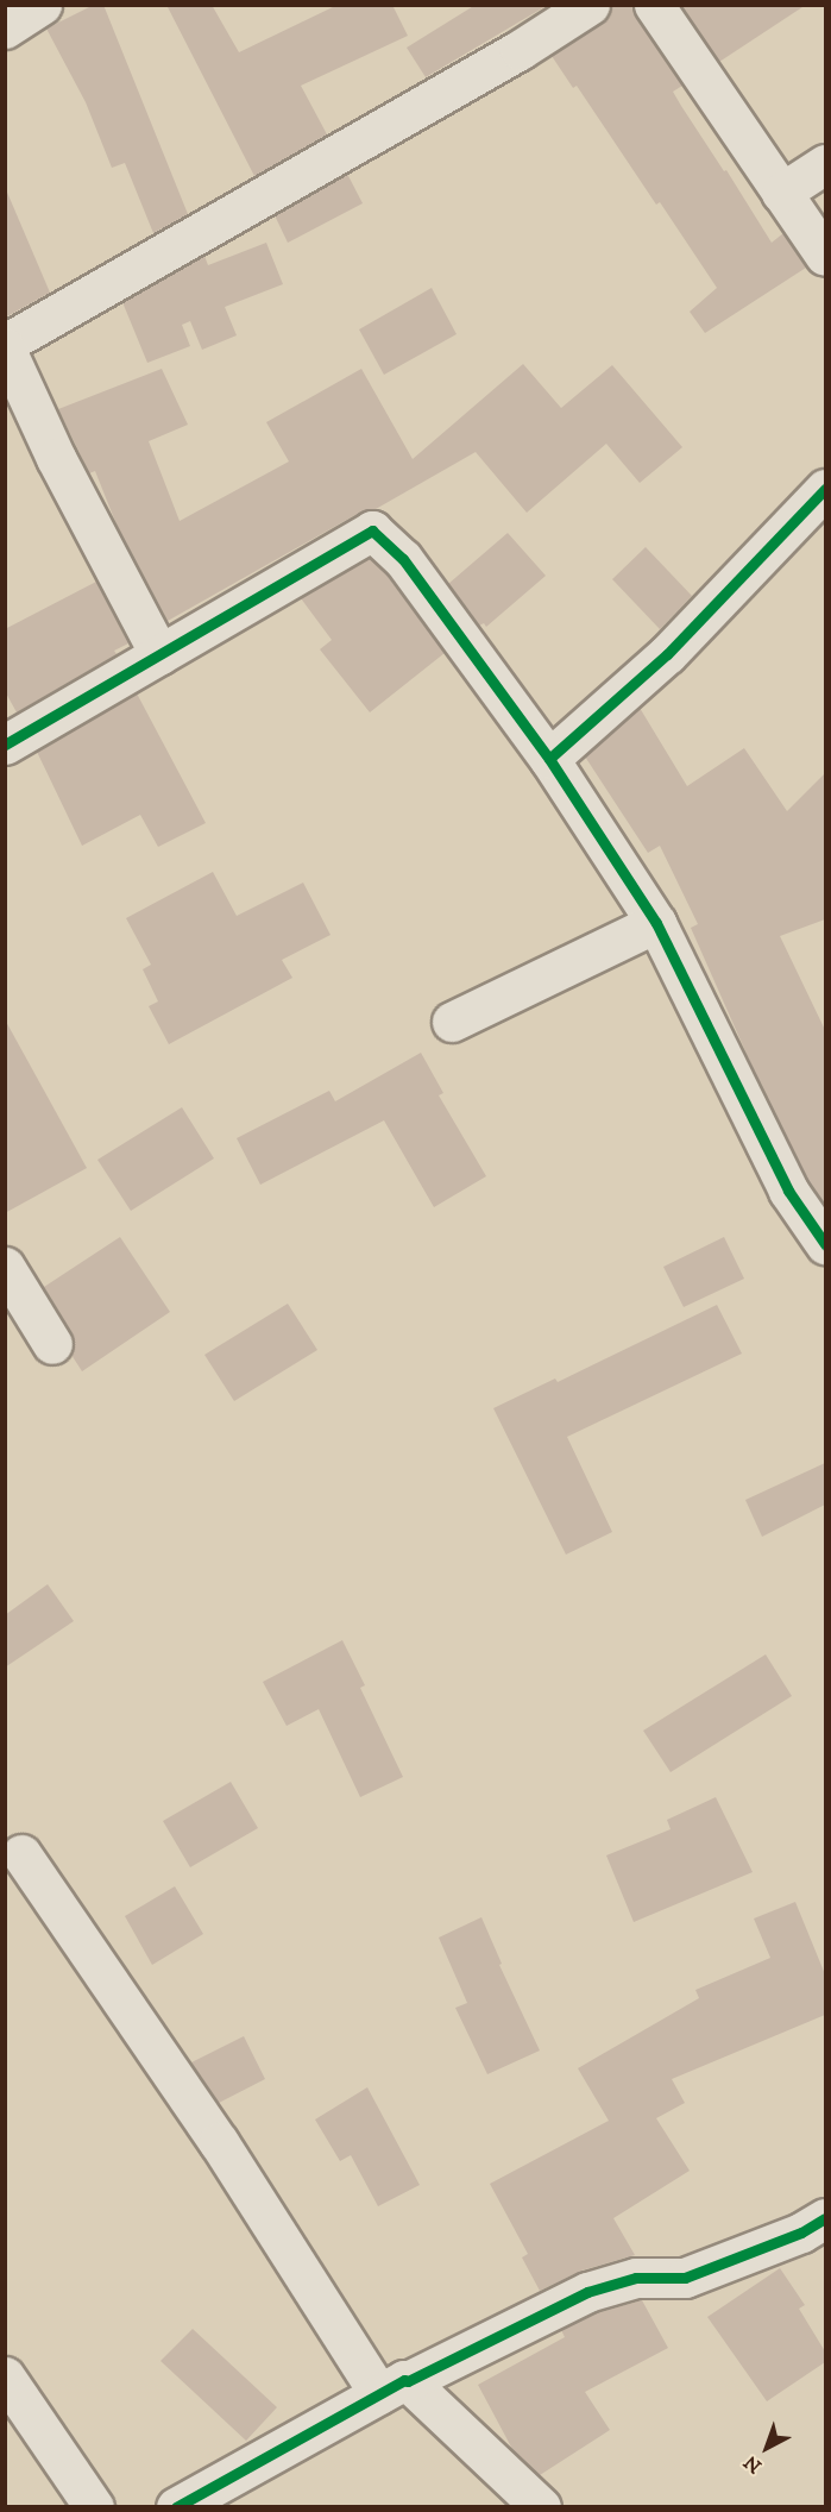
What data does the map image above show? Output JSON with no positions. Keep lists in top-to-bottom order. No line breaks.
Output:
{"north":"bottom left"}
